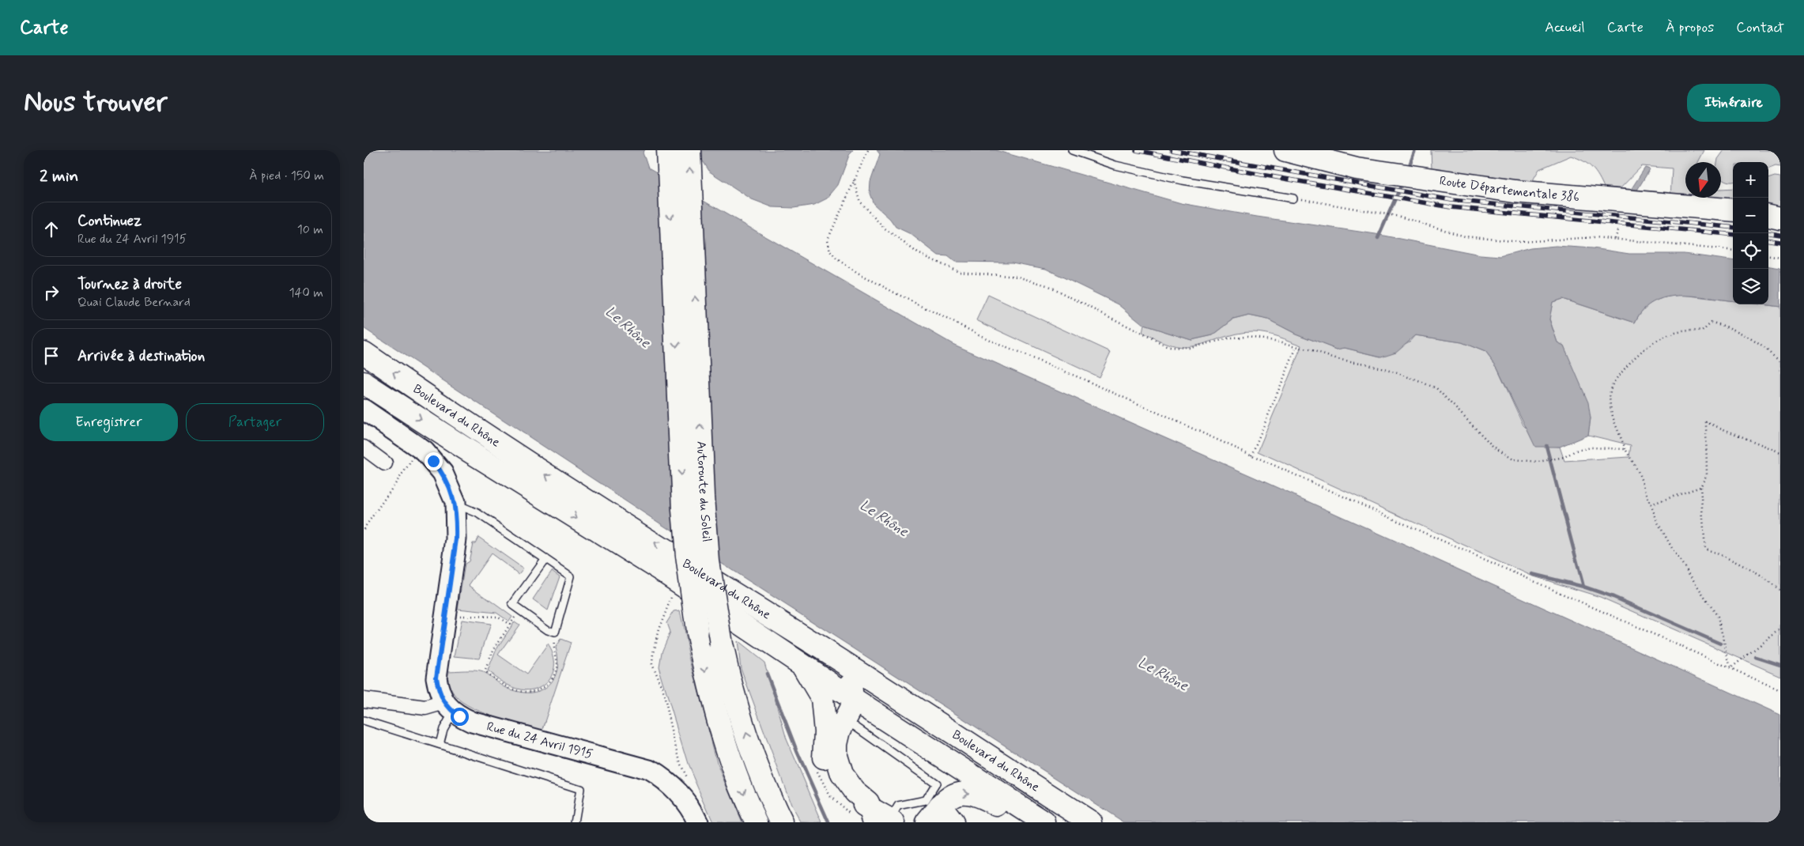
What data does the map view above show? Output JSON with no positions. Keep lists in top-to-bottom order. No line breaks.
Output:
{"streets":{"main road":["Route Départementale 386","Boulevard du Rhône","Autoroute du Soleil","Rue du 24 Avril 1915"]},"water":["Le Rhône"],"north":"bottom","page":{"header":"Carte","nav":["Accueil","Carte","À propos","Contact"],"buttons":["Itinéraire",["Enregistrer","Partager"]],"title":"Nous trouver","heading":["2 min","À pied · 150 m"],"map_buttons":["+","−"],"list":[["Continuez","Rue du 24 Avril 1915","10 m"],["Tournez à droite","Quai Claude Bernard","140 m"],"Arrivée à destination"]}}
